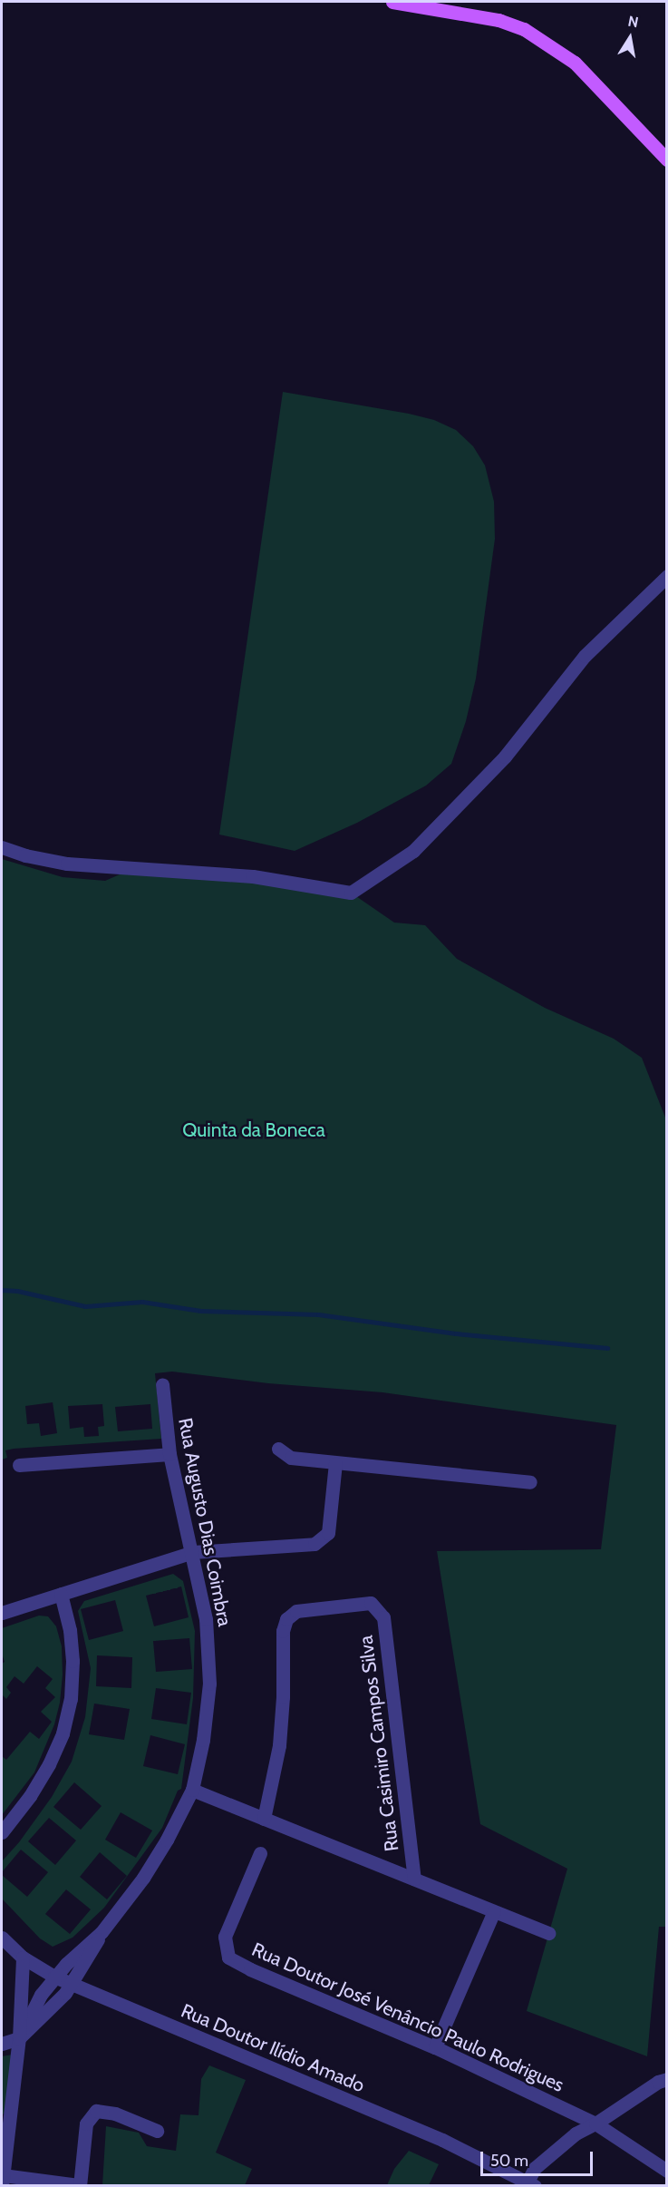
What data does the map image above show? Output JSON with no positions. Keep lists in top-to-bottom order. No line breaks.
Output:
{"streets":{"street":["Rua Augusto Dias Coimbra","Rua Casimiro Campos Silva","Rua Doutor José Venâncio Paulo Rodrigues","Rua Doutor Ilídio Amado"]},"parks":["Quinta da Boneca"],"scale_bar":"50 m","north":"top"}
